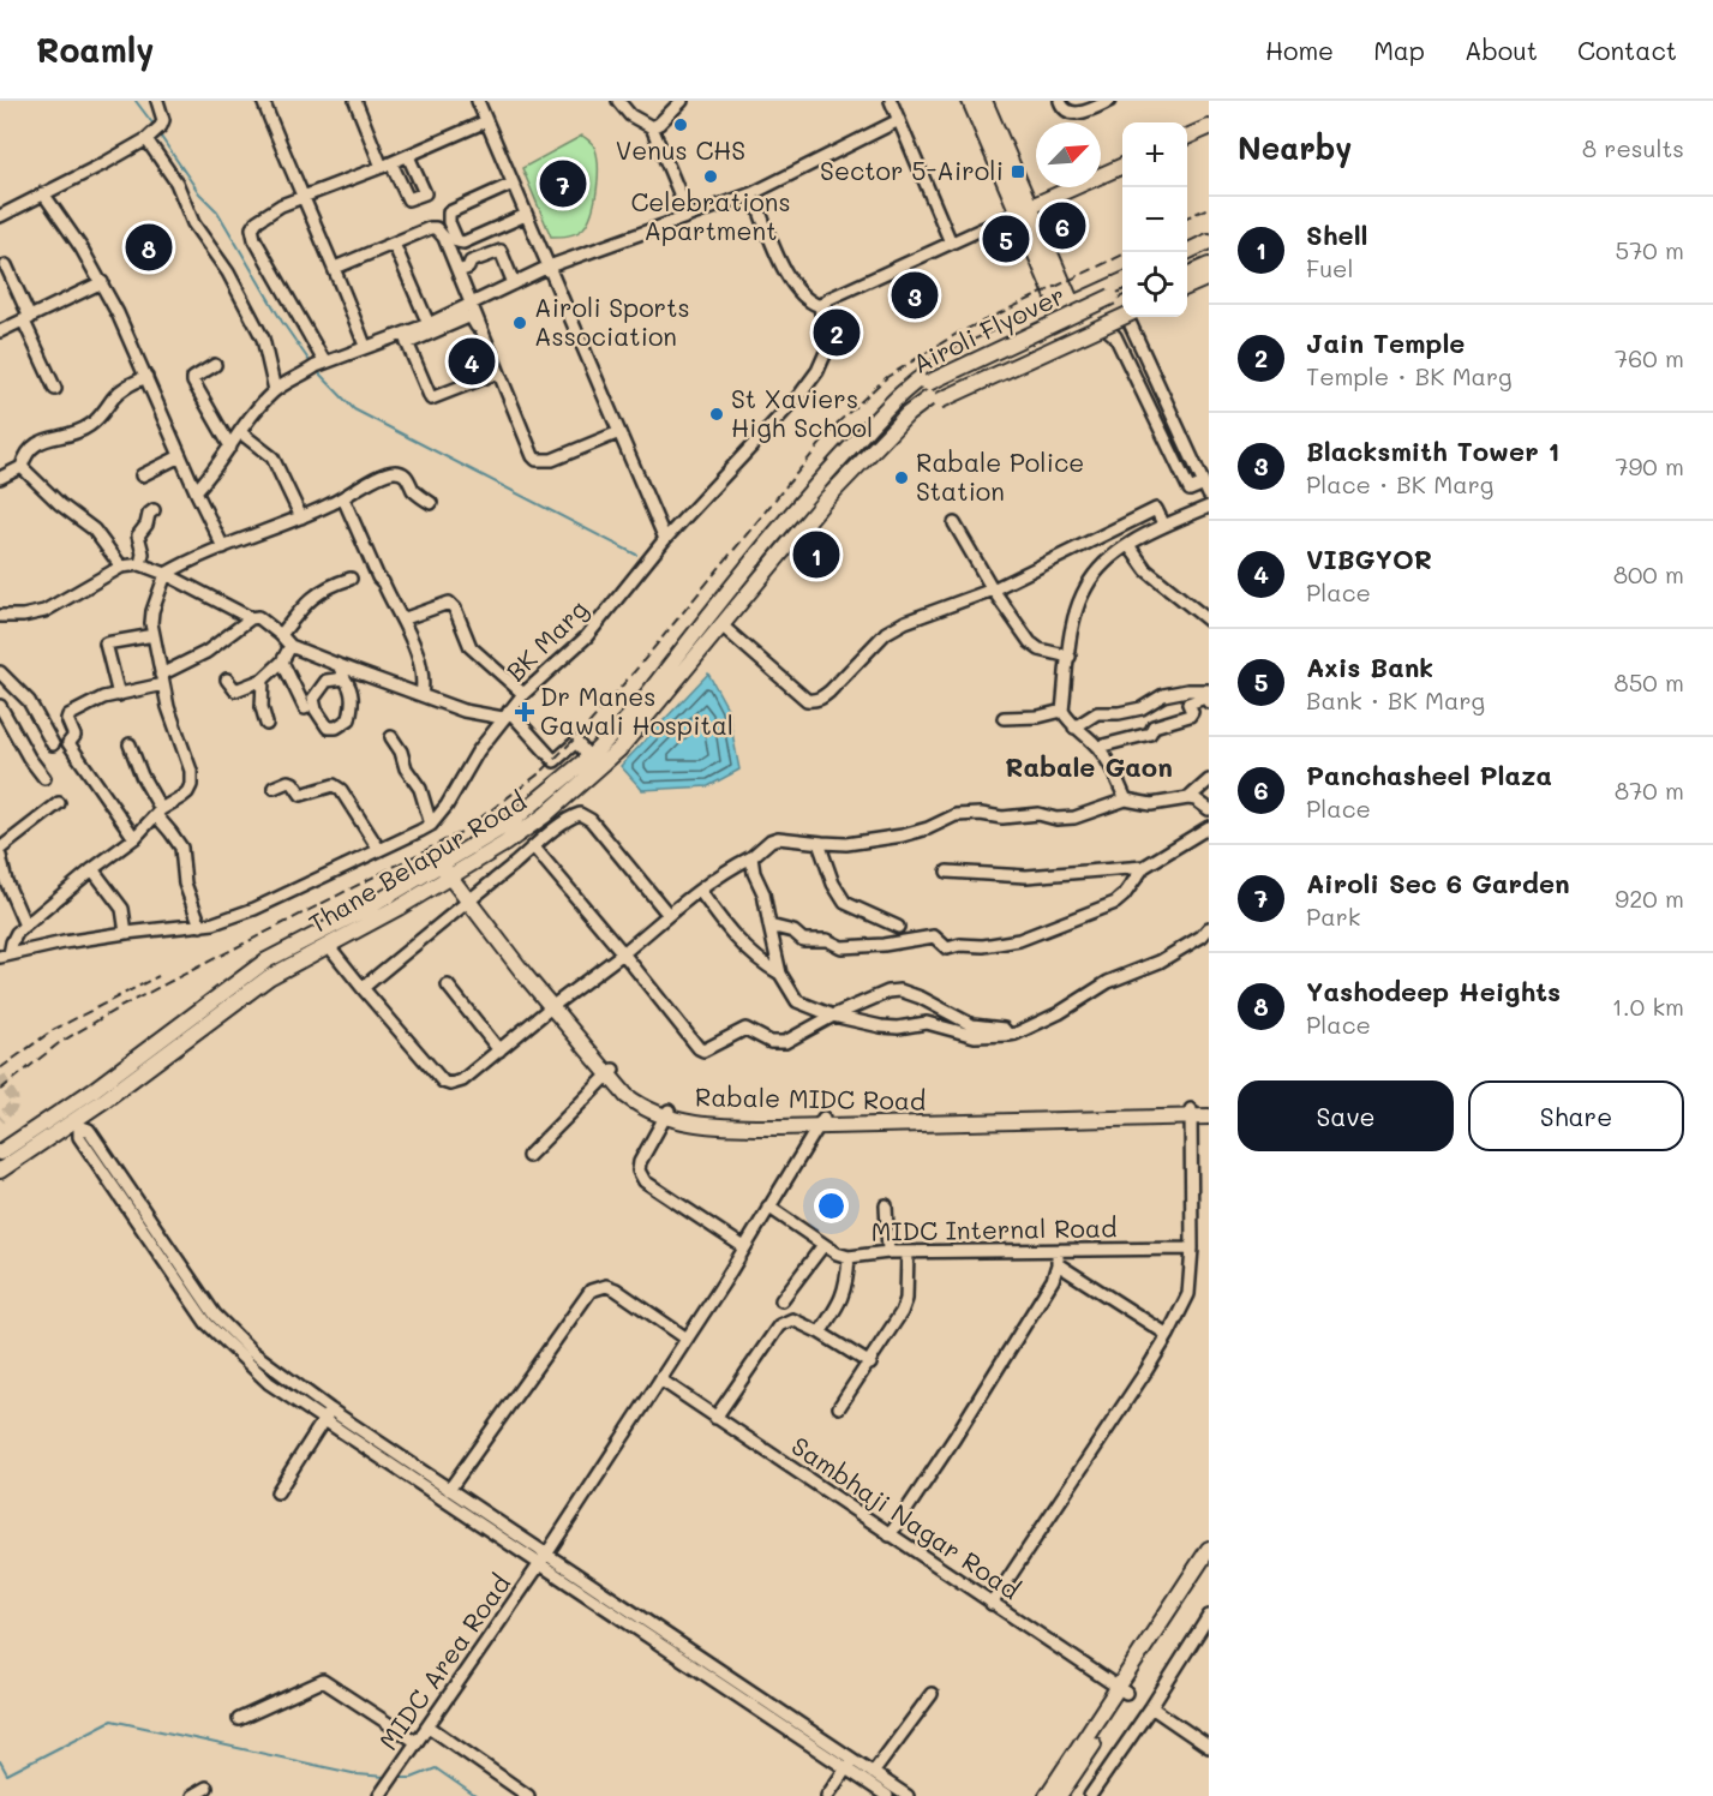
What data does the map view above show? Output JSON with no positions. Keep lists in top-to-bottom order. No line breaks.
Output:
{"streets":{"main road":["Airoli Flyover","Thane Belapur Road","Rabale MIDC Road"],"street":["BK Marg","MIDC Internal Road","Sambhaji Nagar Road","MIDC Area Road"]},"crossings":[["Airoli Flyover","Thane Belapur Road"],["Thane Belapur Road","Rabale MIDC Road"],["Rabale MIDC Road","MIDC Area Road"],["MIDC Internal Road","MIDC Area Road"],["Sambhaji Nagar Road","MIDC Area Road"]],"districts":["Rabale Gaon"],"places":{"other":["Venus CHS","Celebrations Apartment","Airoli Sports Association","St Xaviers High School","Rabale Police Station"],"transit":["Sector 5-Airoli"],"health":["Dr Manes Gawali Hospital"]},"north":"top right","page":{"header":"Roamly","nav":["Home","Map","About","Contact"],"heading":["Nearby","8 results"],"map_buttons":["+","−"],"pins":["7","6","5","8","3","2","4","1"],"list":[{"mark":"1","name":"Shell","note":"Fuel","value":"570 m"},{"mark":"2","name":"Jain Temple","note":"Temple · BK Marg","value":"760 m"},{"mark":"3","name":"Blacksmith Tower 1","note":"Place · BK Marg","value":"790 m"},{"mark":"4","name":"VIBGYOR","note":"Place","value":"800 m"},{"mark":"5","name":"Axis Bank","note":"Bank · BK Marg","value":"850 m"},{"mark":"6","name":"Panchasheel Plaza","note":"Place","value":"870 m"},{"mark":"7","name":"Airoli Sec 6 Garden","note":"Park","value":"920 m"},{"mark":"8","name":"Yashodeep Heights","note":"Place","value":"1.0 km"}],"buttons":["Save","Share"]}}
